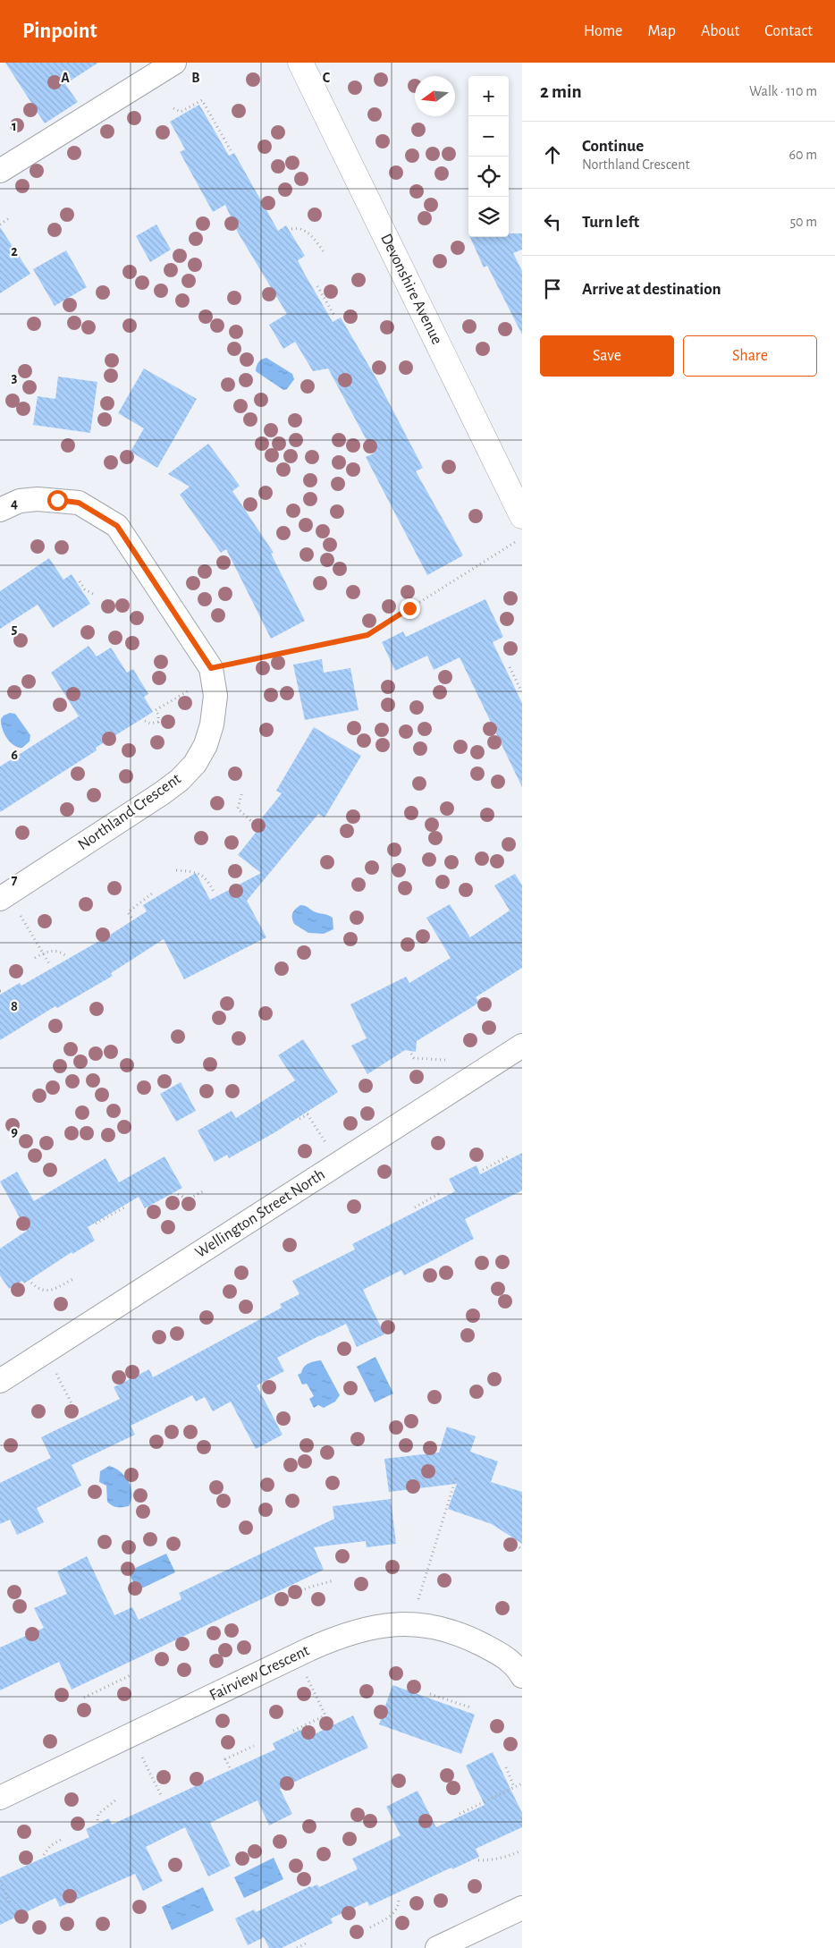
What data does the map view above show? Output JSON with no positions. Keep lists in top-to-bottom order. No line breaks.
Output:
{"streets":{"main road":["Devonshire Avenue"],"street":["Northland Crescent","Wellington Street North","Fairview Crescent"]},"north":"left","page":{"header":"Pinpoint","nav":["Home","Map","About","Contact"],"heading":["2 min","Walk · 110 m"],"map_buttons":["+","−"],"list":[["Continue","Northland Crescent","60 m"],["Turn left","50 m"],"Arrive at destination"],"buttons":["Save","Share"]},"grid":{"columns":["A","B","C"],"rows":["1","2","3","4","5","6","7","8","9"]}}
